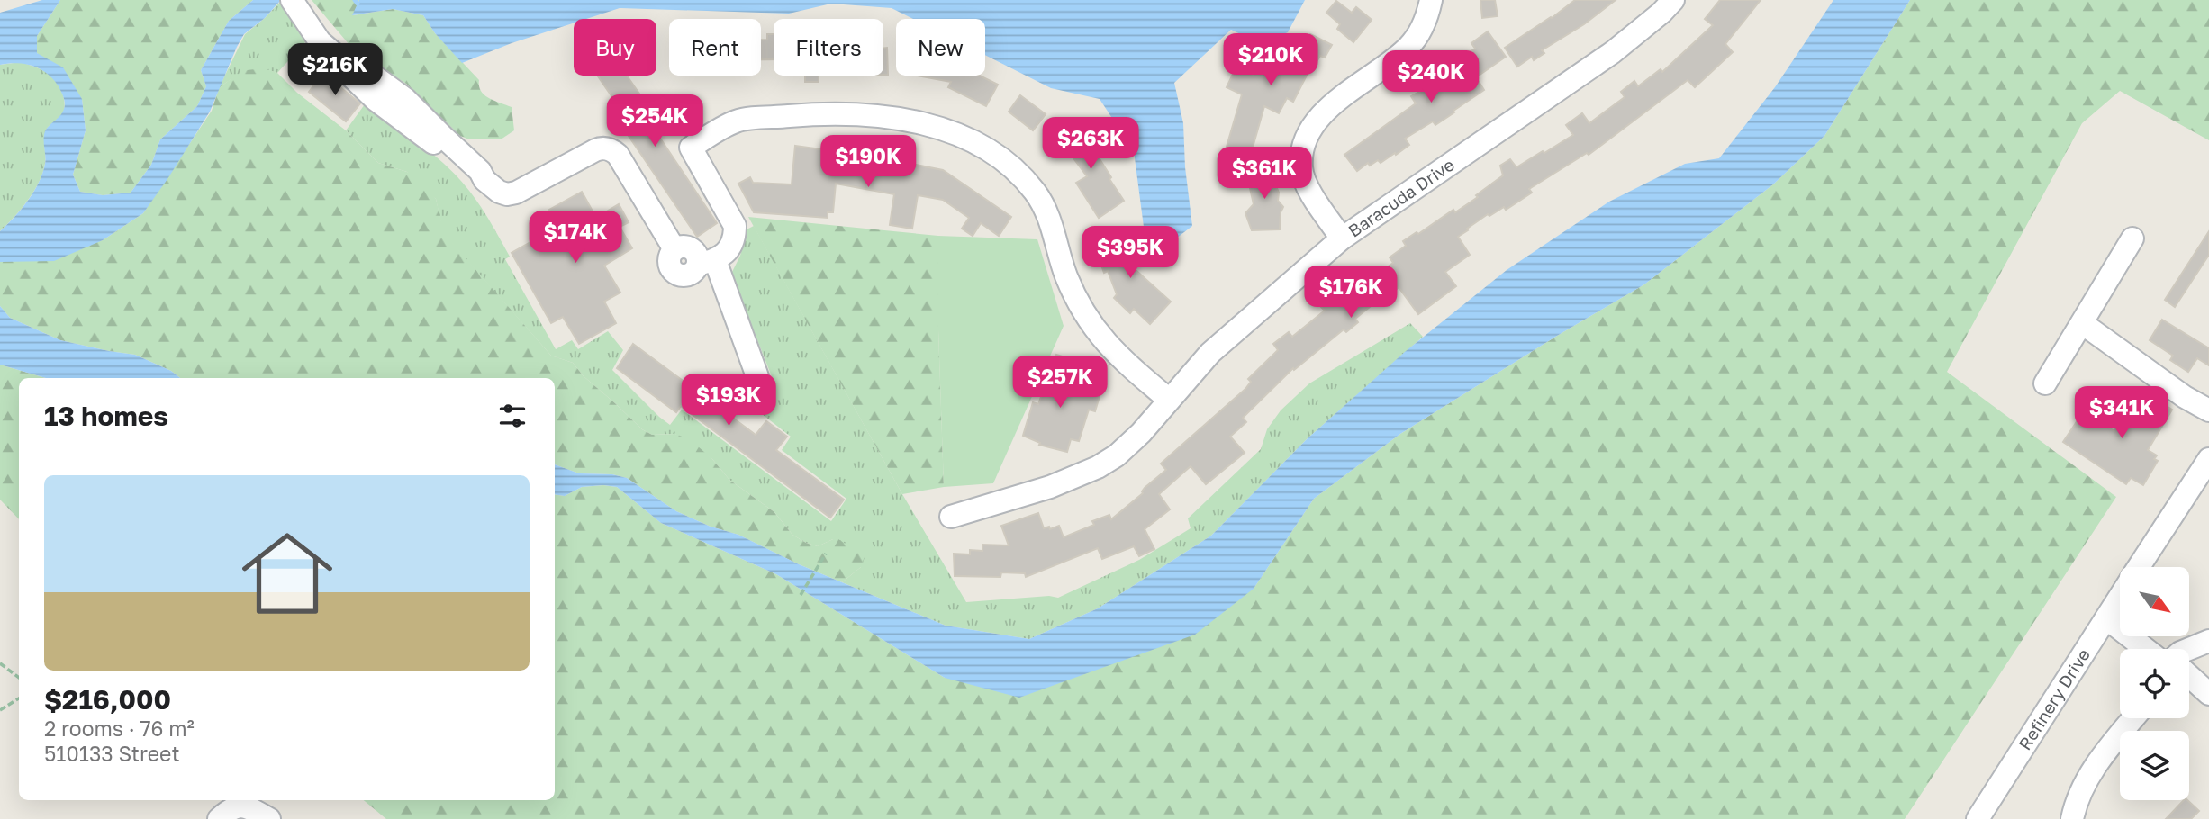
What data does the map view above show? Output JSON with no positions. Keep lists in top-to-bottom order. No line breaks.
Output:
{"streets":{"street":["Baracuda Drive","Refinery Drive"]},"north":"bottom right","page":{"chip":["Buy","Rent","Filters","New"],"price":["$210K","$216K","$240K","$254K","$263K","$190K","$361K","$174K","$395K","$176K","$257K","$193K","$341K"],"heading":"13 homes","list":[{"name":"$216,000","note":"2 rooms · 76 m² · 510133 Street"}]}}
